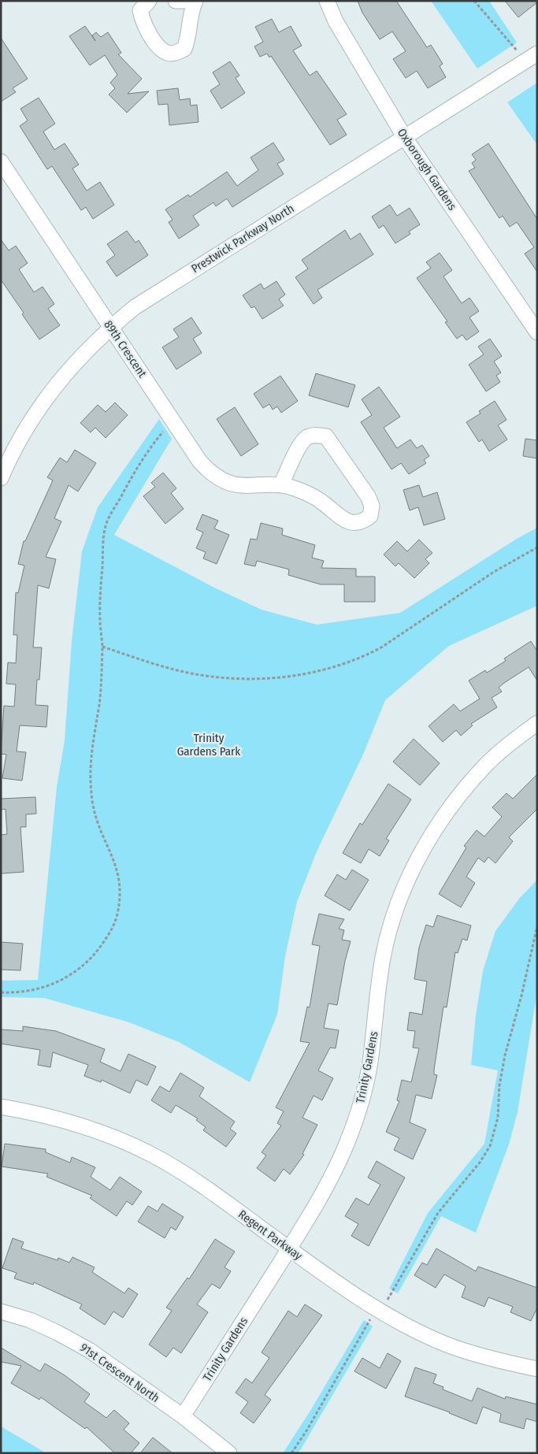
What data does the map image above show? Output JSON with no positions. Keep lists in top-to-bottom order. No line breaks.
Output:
{"streets":{"street":["Oxborough Gardens","Prestwick Parkway North","89th Crescent","Trinity Gardens","Regent Parkway","91st Crescent North"]},"crossings":[["Oxborough Gardens","Prestwick Parkway North"],["Prestwick Parkway North","89th Crescent"],["Trinity Gardens","Regent Parkway"],["Trinity Gardens","91st Crescent North"]],"parks":["Trinity Gardens Park"]}
